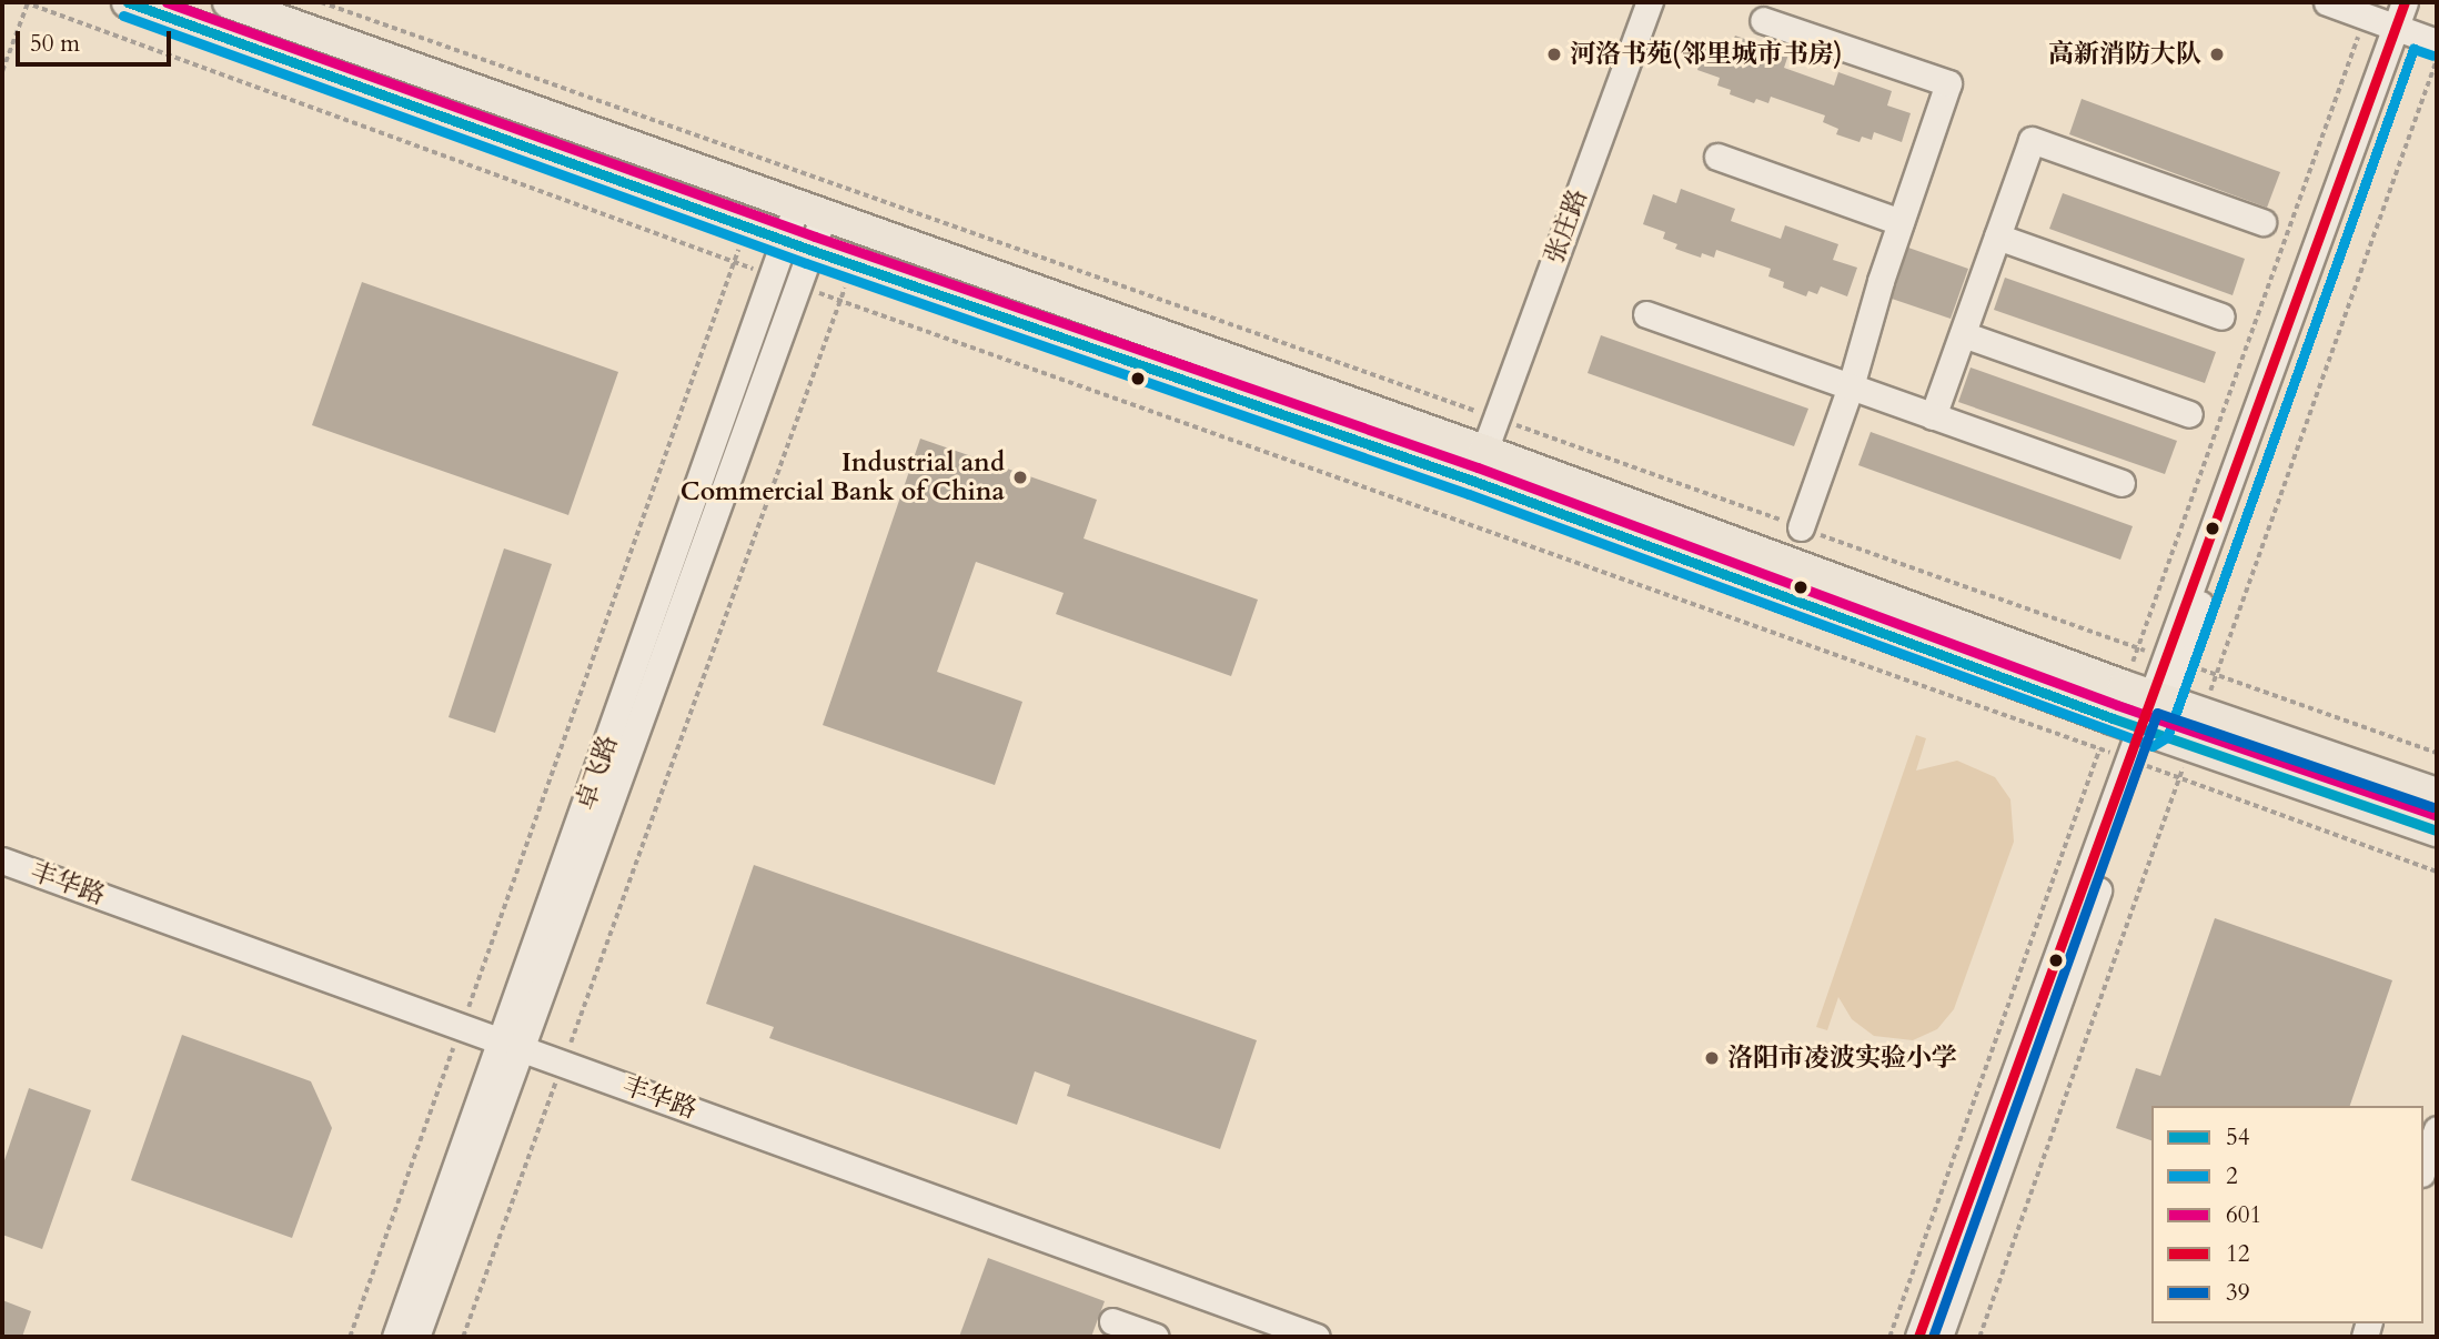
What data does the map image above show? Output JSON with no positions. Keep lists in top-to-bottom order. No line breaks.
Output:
{"streets":{"street":["张庄路","卓飞路","丰华路"]},"crossings":[["卓飞路","丰华路"]],"places":["河洛书苑(邻里城市书房)","高新消防大队","Industrial and Commercial Bank of China","洛阳市凌波实验小学"],"lines":["transit line 54","transit line 601","transit line 12","transit line 2","transit line 39"],"legend":["54","2","601","12","39"],"scale_bar":"50 m"}
